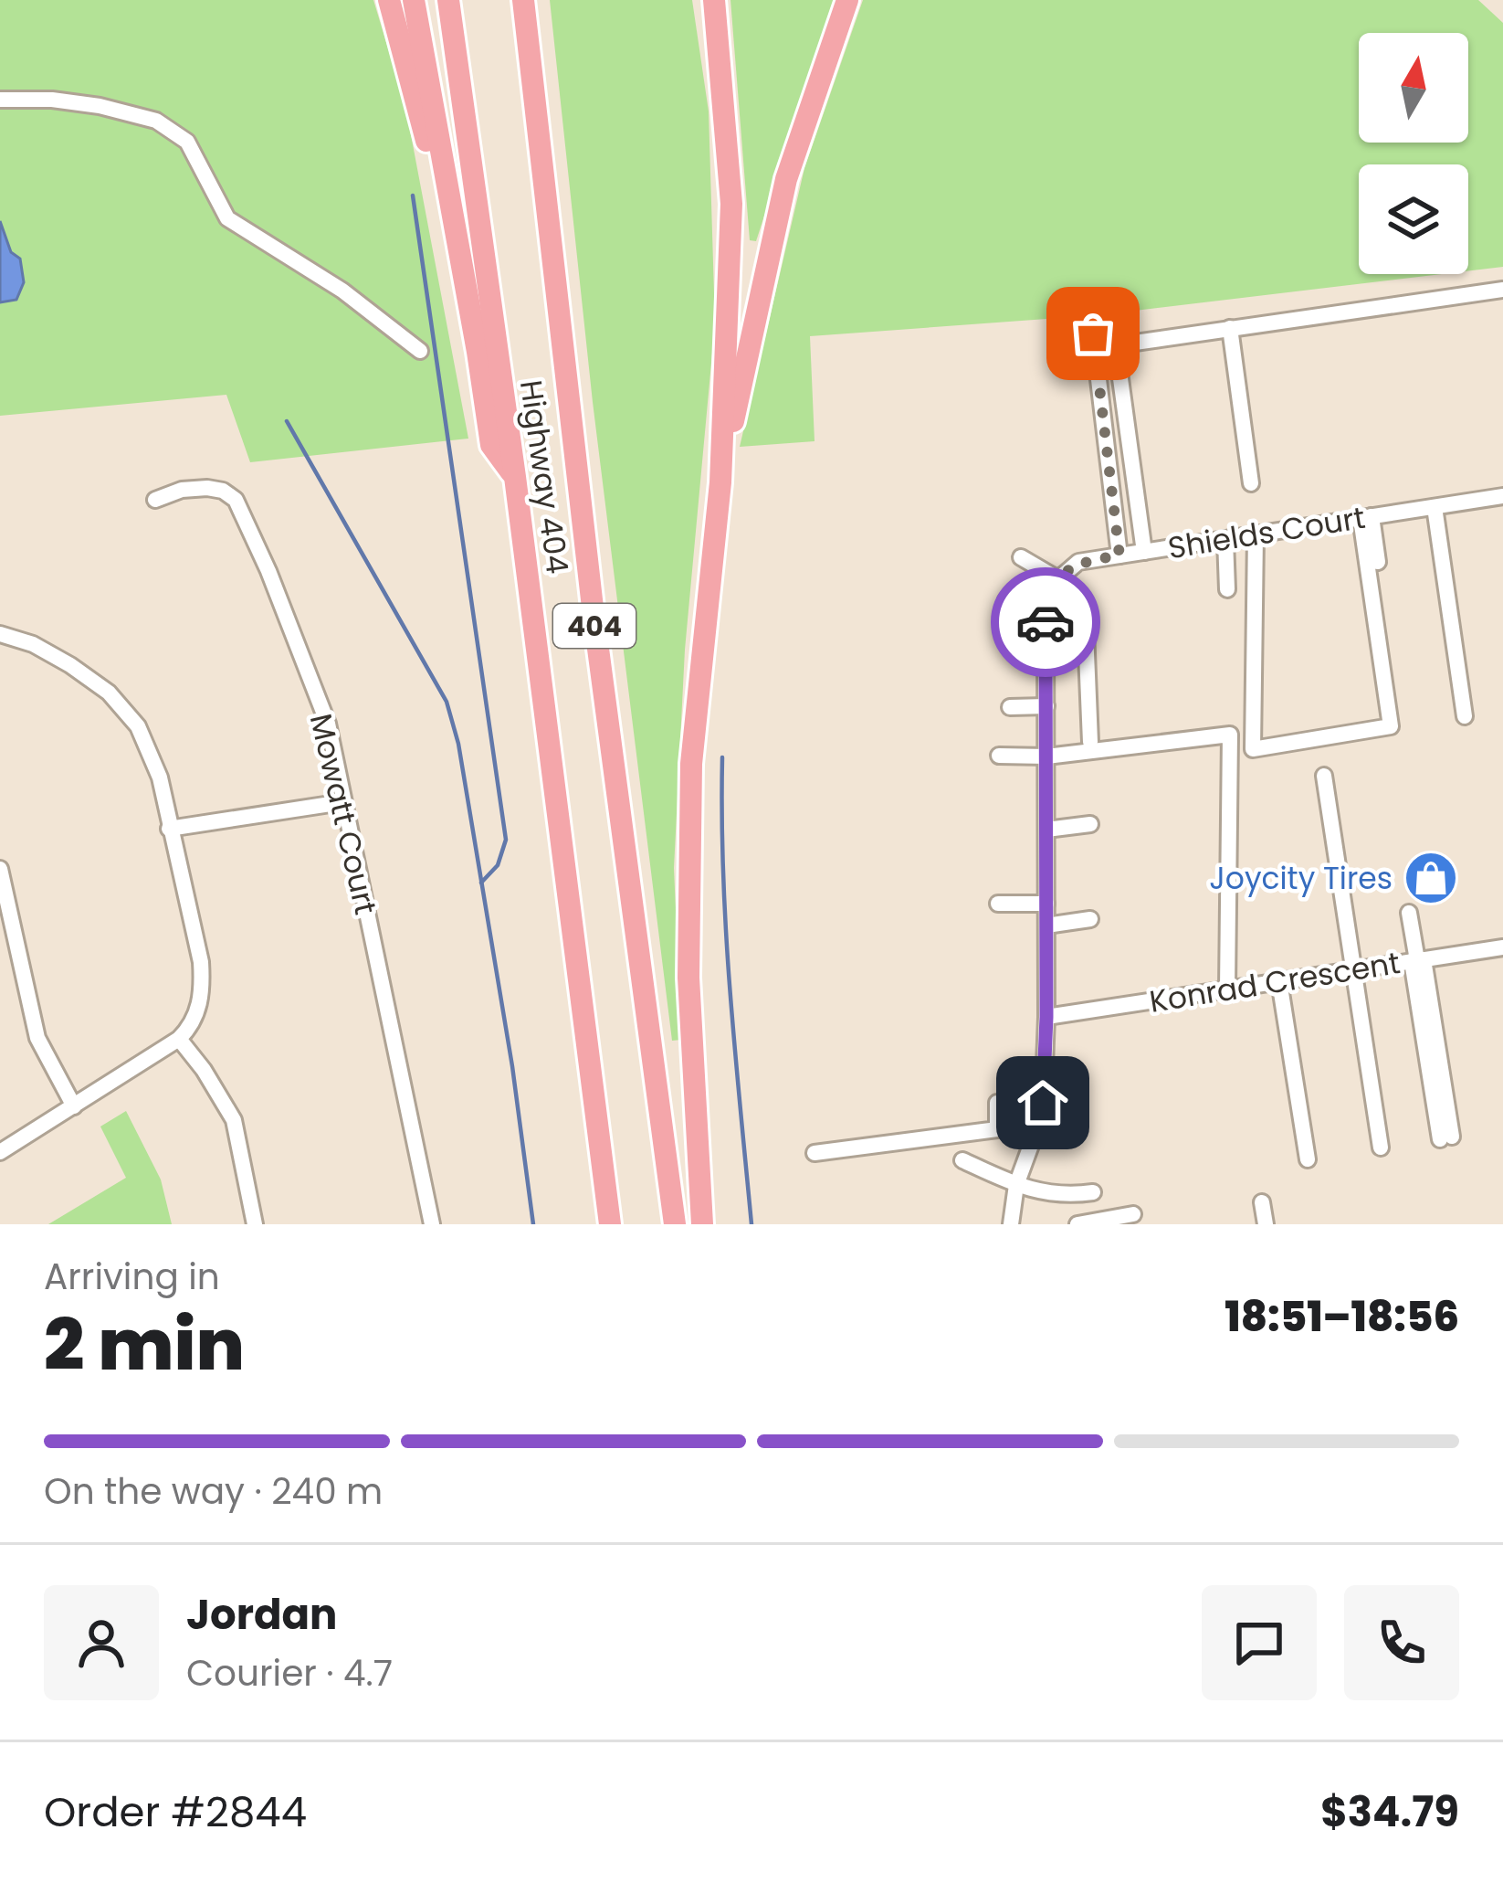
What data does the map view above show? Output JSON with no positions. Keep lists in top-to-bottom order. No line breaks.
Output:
{"streets":{"highway":["Highway 404","404"],"street":["Shields Court","Mowatt Court","Konrad Crescent"]},"places":{"shop":["Joycity Tires"]},"north":"top","page":{"heading":["2 min","Arriving in","18:51–18:56"],"panel":["Jordan","Courier · 4.7","Order #2844","$34.79"],"bar":"On the way · 240 m"}}
